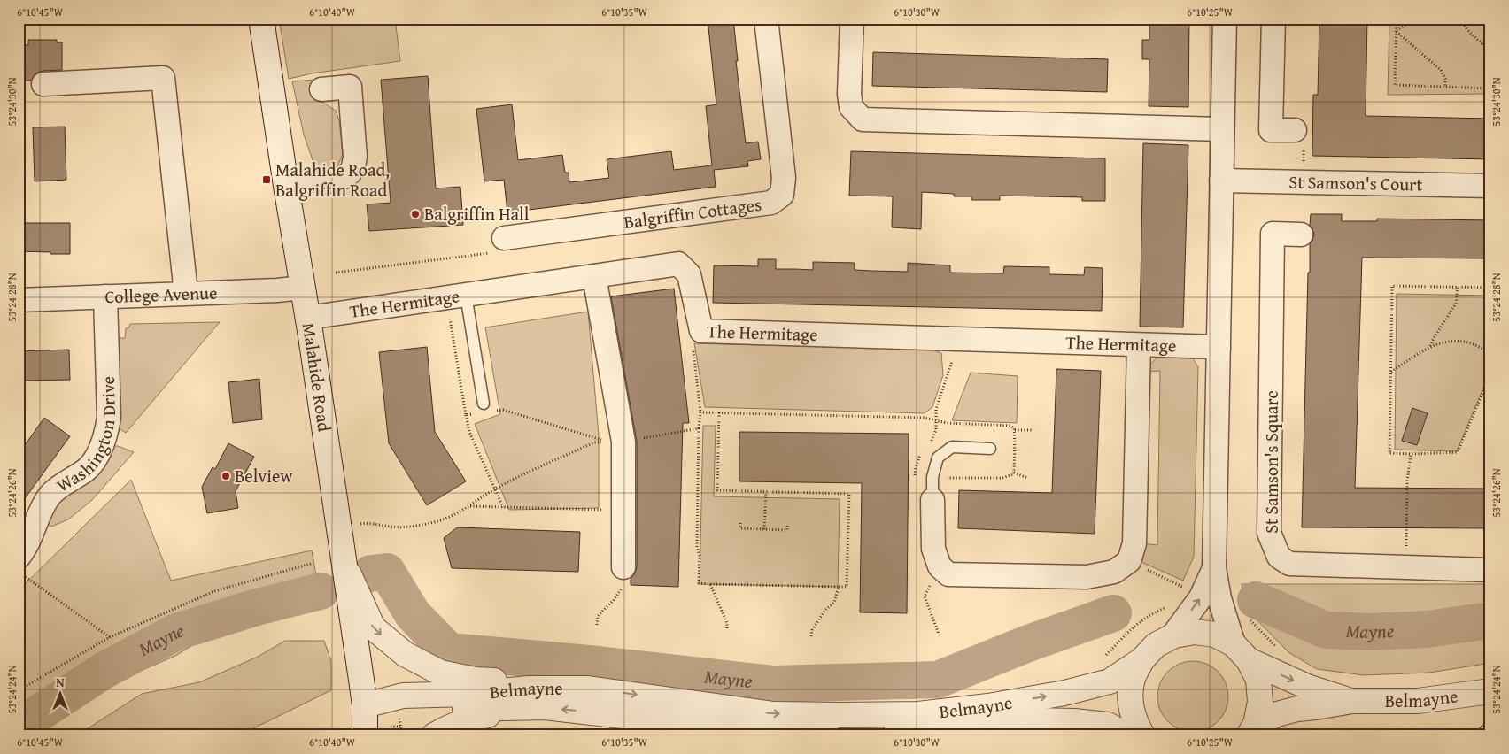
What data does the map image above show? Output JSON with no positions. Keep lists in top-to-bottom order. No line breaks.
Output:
{"streets":{"street":["St Samson's Court","Balgriffin Cottages","College Avenue","The Hermitage","Malahide Road","Washington Drive","St Samson's Square","Belmayne"]},"crossings":[["College Avenue","Malahide Road"],["College Avenue","Washington Drive"],["The Hermitage","Malahide Road"],["Malahide Road","Belmayne"]],"water":["Mayne"],"places":{"transit":["Malahide Road, Balgriffin Road"],"other":["Balgriffin Hall","Belview"]},"north":"top","coordinates":["6°10'45\"W","6°10'40\"W","6°10'35\"W","6°10'30\"W","6°10'25\"W","53°24'30\"N","53°24'28\"N","53°24'26\"N","53°24'24\"N"]}
